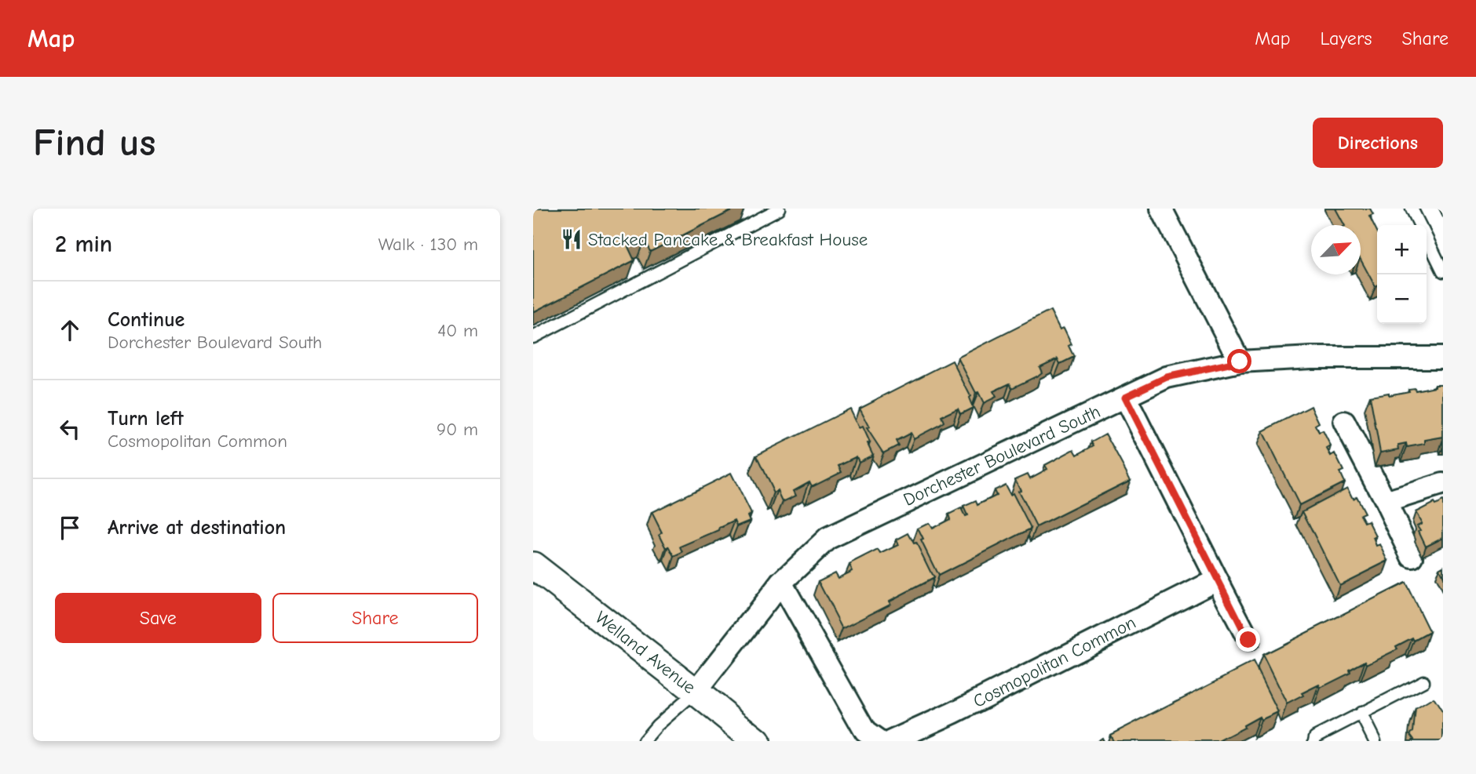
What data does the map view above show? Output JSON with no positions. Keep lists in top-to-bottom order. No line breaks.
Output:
{"streets":{"street":["Dorchester Boulevard South","Welland Avenue","Cosmopolitan Common"]},"crossings":[["Dorchester Boulevard South","Welland Avenue"]],"places":{"restaurant":["Stacked Pancake & Breakfast House"]},"north":"top right","page":{"header":"Map","nav":["Map","Layers","Share"],"buttons":["Directions",["Save","Share"]],"title":"Find us","heading":["2 min","Walk · 130 m"],"map_buttons":["+","−"],"list":[["Continue","Dorchester Boulevard South","40 m"],["Turn left","Cosmopolitan Common","90 m"],"Arrive at destination"]}}
